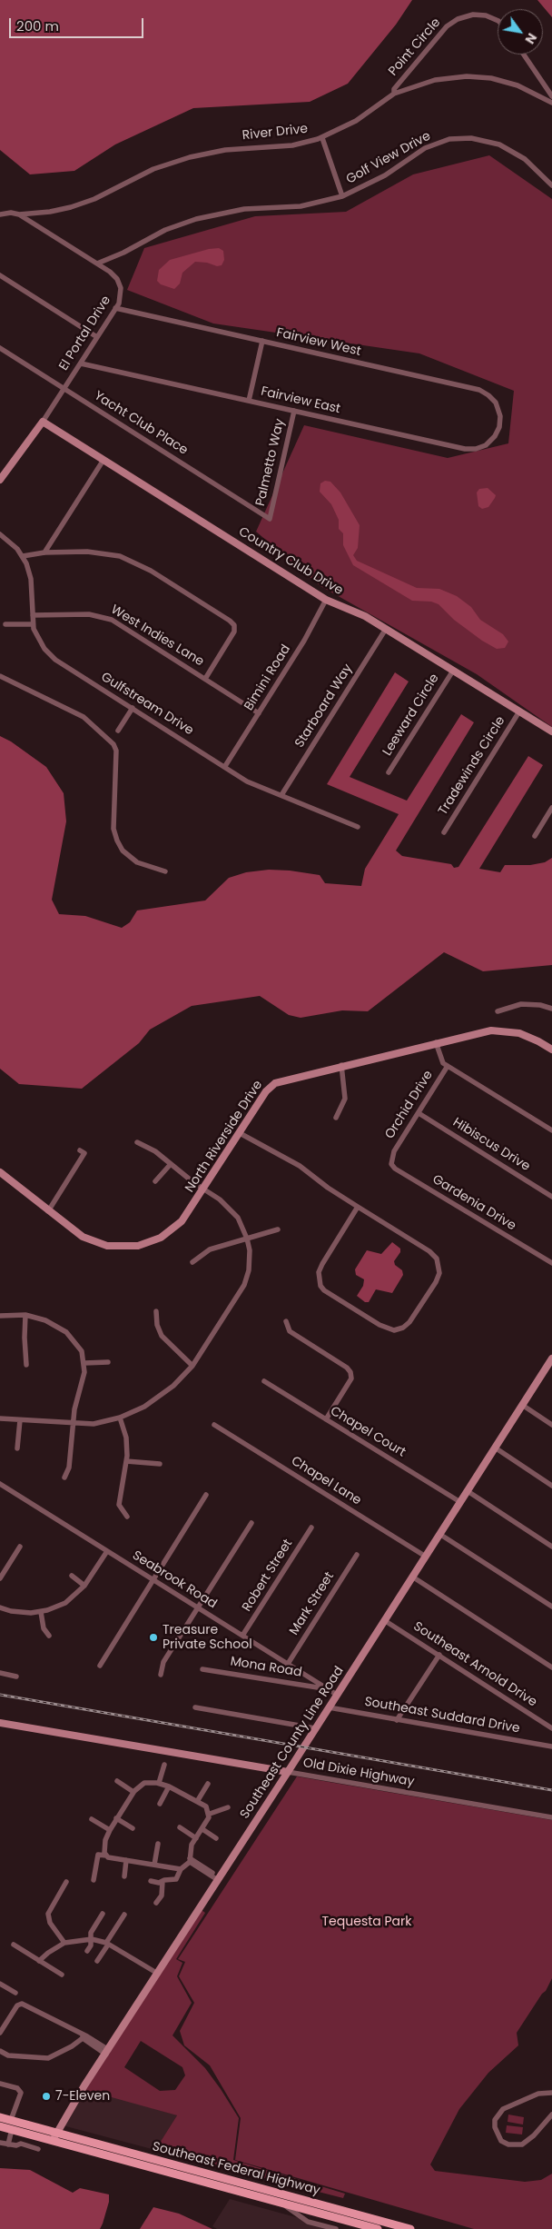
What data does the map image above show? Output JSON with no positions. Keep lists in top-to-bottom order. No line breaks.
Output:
{"streets":{"main road":["Southeast Federal Highway"],"street":["Point Circle","River Drive","Golf View Drive","El Portal Drive","Fairview West","Fairview East","Yacht Club Place","Palmetto Way","Country Club Drive","West Indies Lane","Bimini Road","Gulfstream Drive","Starboard Way","Leeward Circle","Tradewinds Circle","Orchid Drive","North Riverside Drive","Hibiscus Drive","Gardenia Drive","Chapel Court","Chapel Lane","Robert Street","Seabrook Road","Mark Street","Southeast Arnold Drive","Mona Road","Southeast Suddard Drive","Southeast County Line Road","Old Dixie Highway"]},"crossings":[["Point Circle","River Drive"],["River Drive","El Portal Drive"],["Golf View Drive","El Portal Drive"],["El Portal Drive","Fairview West"],["El Portal Drive","Fairview East"],["El Portal Drive","Yacht Club Place"],["El Portal Drive","Country Club Drive"],["Fairview West","Fairview East"],["Fairview East","Palmetto Way"],["Yacht Club Place","Palmetto Way"],["Country Club Drive","Bimini Road"],["Country Club Drive","Starboard Way"],["Country Club Drive","Leeward Circle"],["Country Club Drive","Tradewinds Circle"],["West Indies Lane","Bimini Road"],["West Indies Lane","Gulfstream Drive"],["Bimini Road","Gulfstream Drive"],["Gulfstream Drive","Starboard Way"],["Orchid Drive","North Riverside Drive"],["Orchid Drive","Hibiscus Drive"],["Orchid Drive","Gardenia Drive"],["Chapel Court","Southeast County Line Road"],["Chapel Lane","Southeast County Line Road"],["Robert Street","Seabrook Road"],["Seabrook Road","Mark Street"],["Seabrook Road","Mona Road"],["Seabrook Road","Southeast County Line Road"],["Southeast Arnold Drive","Southeast County Line Road"],["Southeast Suddard Drive","Southeast County Line Road"],["Southeast County Line Road","Old Dixie Highway"],["Southeast County Line Road","Southeast Federal Highway"]],"parks":["Tequesta Park"],"places":["Treasure Private School","7-Eleven"],"scale_bar":"200 m","north":"bottom right"}
